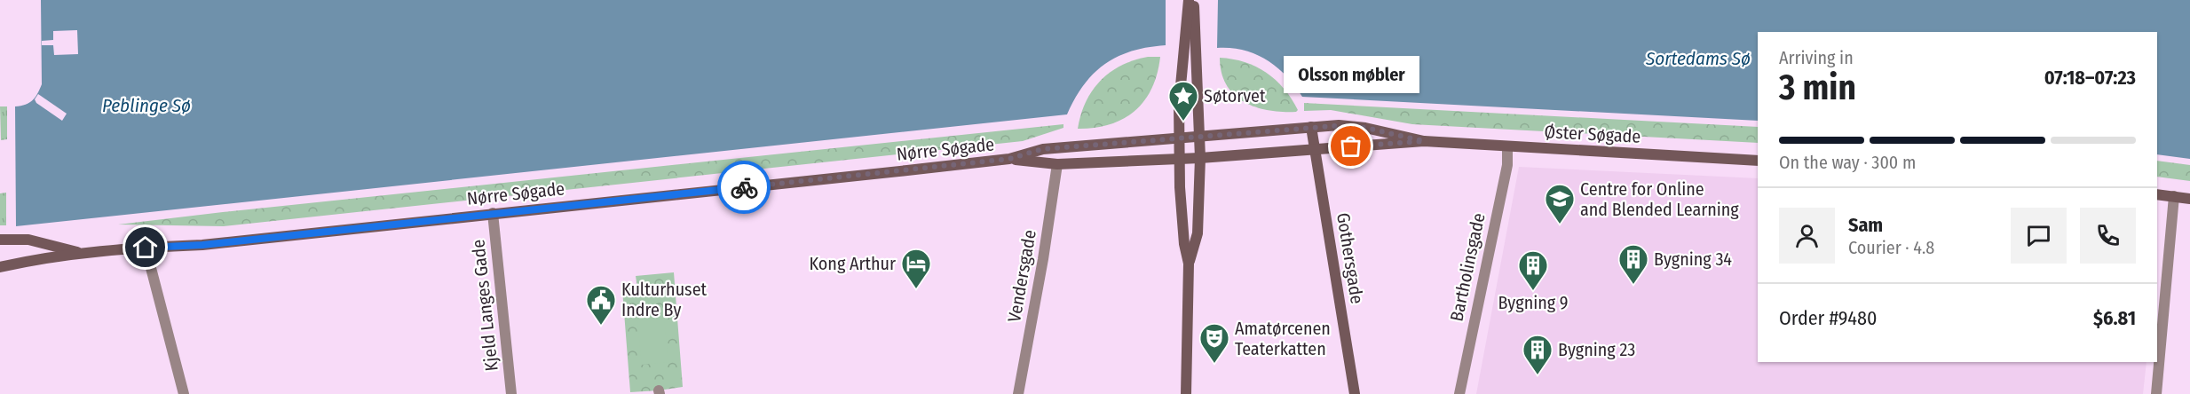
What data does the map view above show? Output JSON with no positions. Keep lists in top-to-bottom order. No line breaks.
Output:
{"streets":{"street":["Øster Søgade","Nørre Søgade","Gothersgade","Bartholinsgade","Vendersgade","Kjeld Langes Gade"]},"crossings":[["Øster Søgade","Bartholinsgade"],["Nørre Søgade","Kjeld Langes Gade"]],"water":["Sortedams Sø","Peblinge Sø"],"places":{"place":["Søtorvet"],"other":["Olsson møbler"],"school or university":["Centre for Online and Blended Learning"],"building":["Bygning 34","Bygning 9","Bygning 23"],"hotel":["Kong Arthur"],"public building":["Kulturhuset Indre By"],"theatre":["Amatørcenen Teaterkatten"]},"page":{"heading":["3 min","Arriving in","07:18–07:23"],"panel":["Sam","Courier · 4.8","Order #9480","$6.81"],"bubble":"Olsson møbler","bar":"On the way · 300 m"}}
